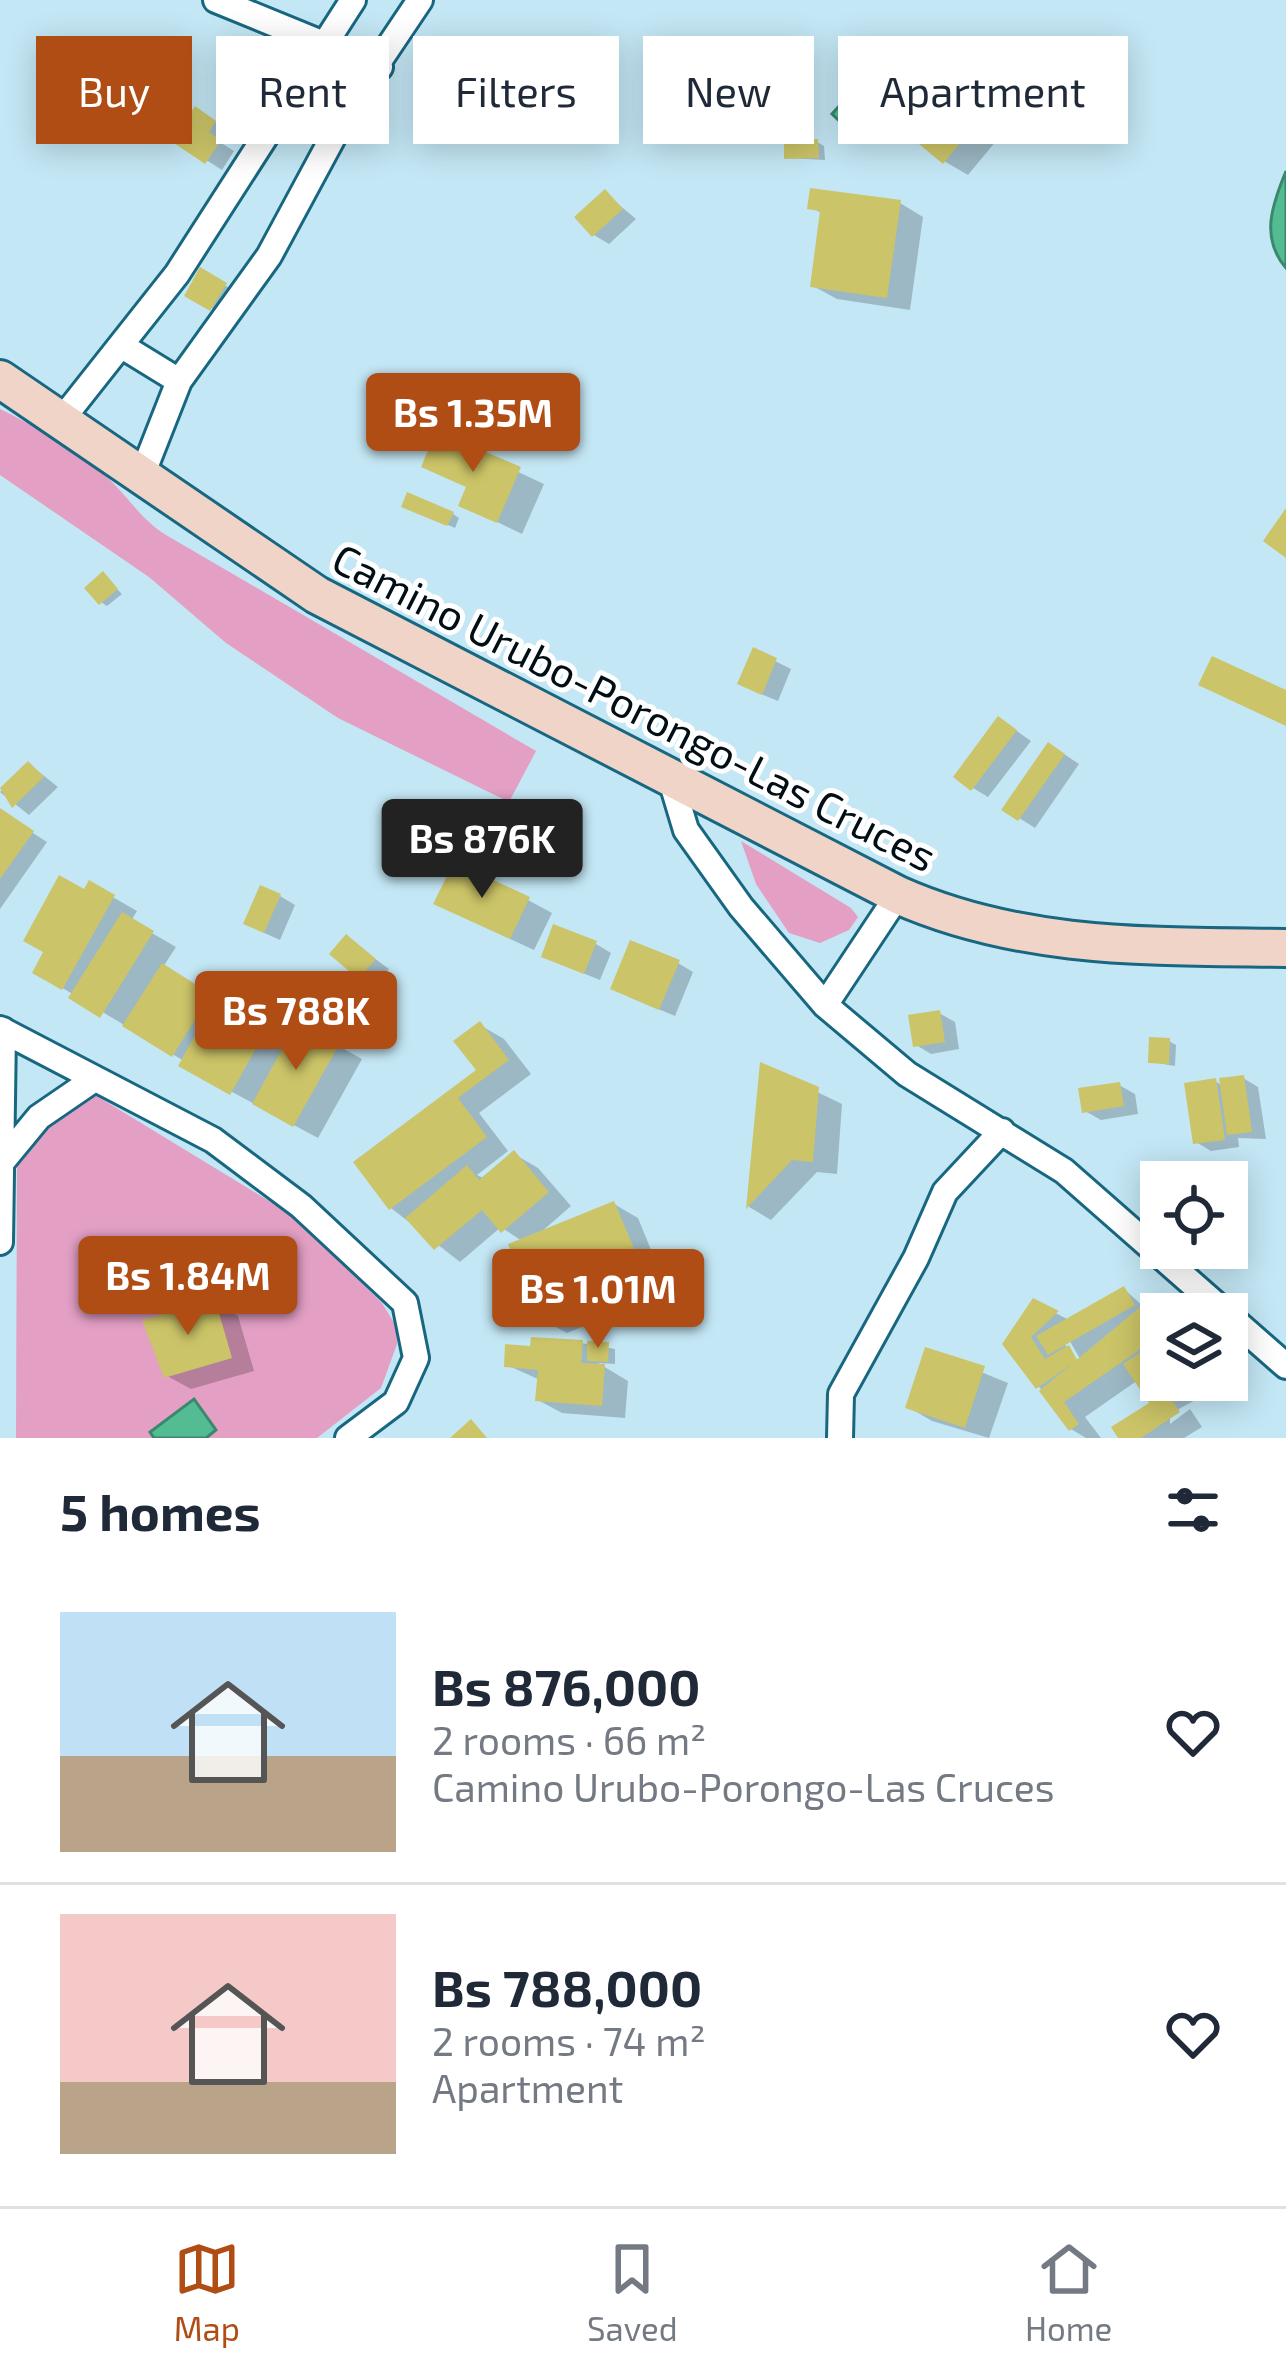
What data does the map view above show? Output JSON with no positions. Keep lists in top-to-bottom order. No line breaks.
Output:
{"streets":{"main road":["Camino Urubo-Porongo-Las Cruces"]},"page":{"chip":["Buy","Rent","Filters","New","Apartment"],"price":["Bs 1.35M","Bs 876K","Bs 788K","Bs 1.84M","Bs 1.01M"],"heading":"5 homes","list":[{"name":"Bs 876,000","note":"2 rooms · 66 m² · Camino Urubo-Porongo-Las Cruces"},{"name":"Bs 788,000","note":"2 rooms · 74 m² · Apartment"}],"tabs":["Map","Saved","Home"]}}
